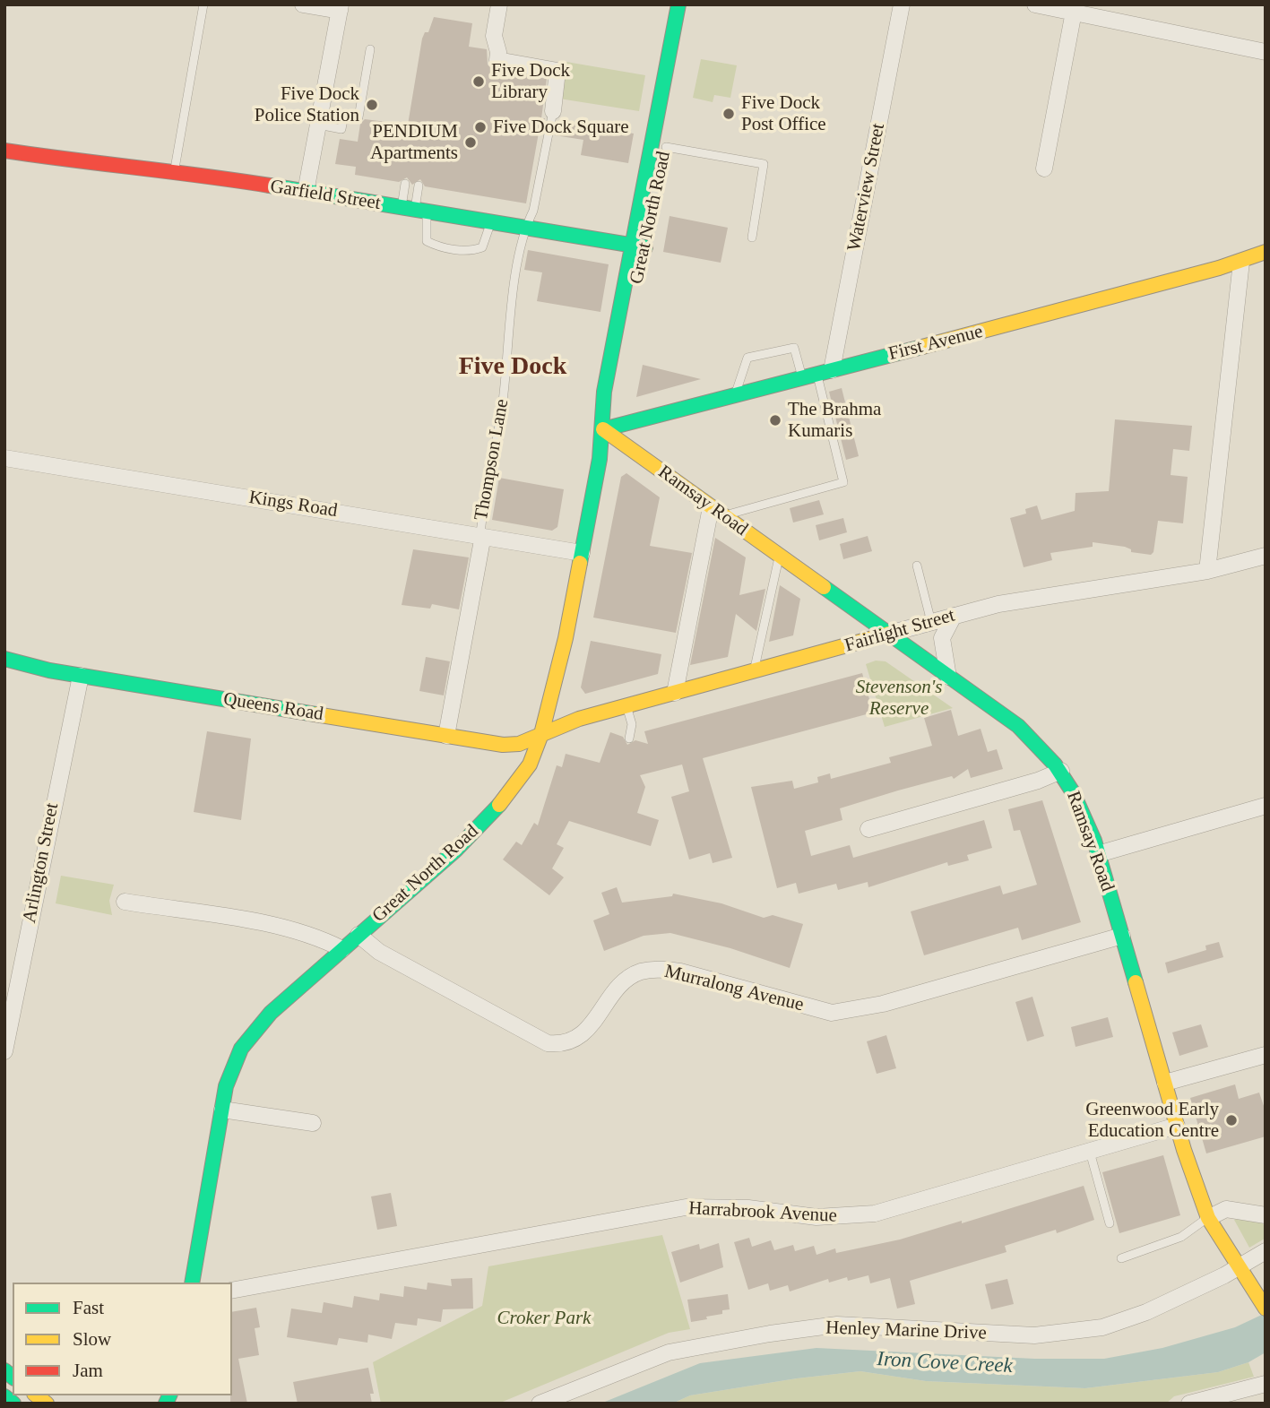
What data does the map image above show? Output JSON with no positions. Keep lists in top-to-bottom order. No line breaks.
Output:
{"streets":{"main road":["Garfield Street","Great North Road","First Avenue","Ramsay Road","Fairlight Street","Queens Road"],"street":["Waterview Street","Thompson Lane","Kings Road","Arlington Street","Murralong Avenue","Harrabrook Avenue","Henley Marine Drive"]},"crossings":[["Waterview Street","First Avenue"],["Garfield Street","Great North Road"],["Garfield Street","Thompson Lane"],["Great North Road","First Avenue"],["Great North Road","Ramsay Road"],["Great North Road","Kings Road"],["Great North Road","Fairlight Street"],["Great North Road","Queens Road"],["Great North Road","Murralong Avenue"],["First Avenue","Ramsay Road"],["Thompson Lane","Kings Road"],["Thompson Lane","Queens Road"],["Ramsay Road","Fairlight Street"],["Ramsay Road","Murralong Avenue"],["Ramsay Road","Harrabrook Avenue"],["Ramsay Road","Henley Marine Drive"],["Fairlight Street","Queens Road"],["Queens Road","Arlington Street"]],"districts":["Five Dock"],"water":["Iron Cove Creek"],"parks":["Stevenson's Reserve","Croker Park"],"places":["Five Dock Library","Five Dock Police Station","Five Dock Post Office","Five Dock Square","PENDIUM Apartments","The Brahma Kumaris","Greenwood Early Education Centre"],"legend":["Fast","Slow","Jam"]}
